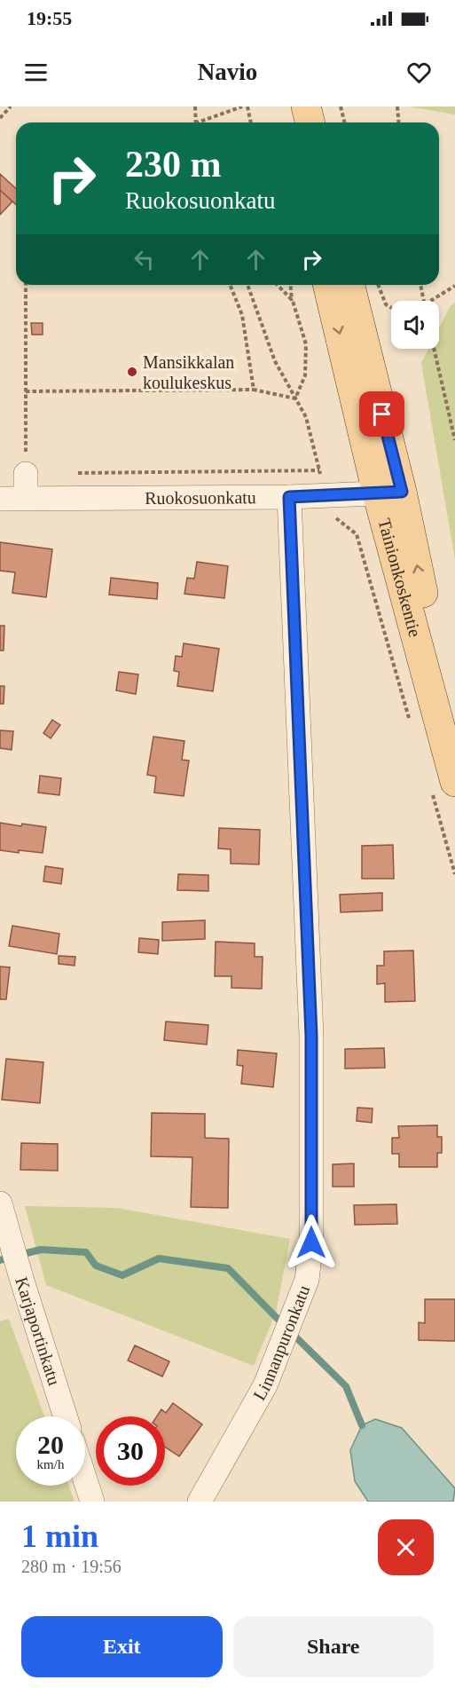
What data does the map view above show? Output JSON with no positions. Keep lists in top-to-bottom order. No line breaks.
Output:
{"streets":{"main road":["Tainionkoskentie"],"street":["Ruokosuonkatu","Karjaportinkatu","Linnanpuronkatu"]},"crossings":[["Ruokosuonkatu","Tainionkoskentie"],["Ruokosuonkatu","Linnanpuronkatu"]],"places":["Mansikkalan koulukeskus"],"page":{"status":"19:55","header":"Navio","turn":["230 m","Ruokosuonkatu"],"speed":"20 km/h","limit":"30","heading":["1 min","280 m · 19:56"],"buttons":["Exit","Share"]}}
